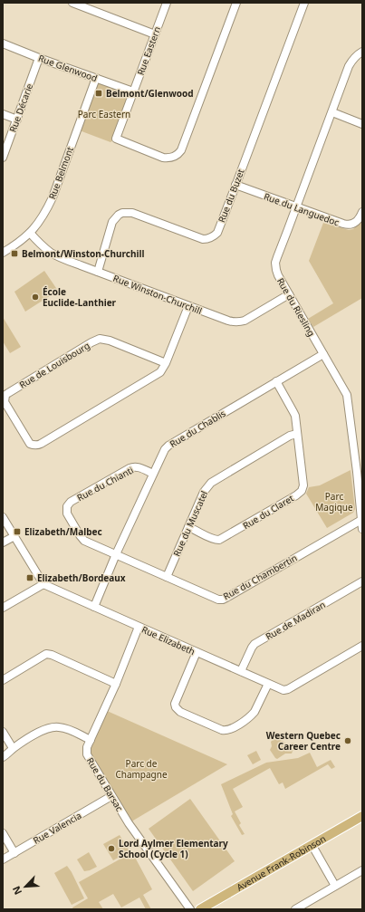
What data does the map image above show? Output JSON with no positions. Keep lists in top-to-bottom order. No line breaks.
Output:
{"streets":{"main road":["Avenue Frank-Robinson"],"street":["Rue Eastern","Rue Glenwood","Rue Décarie","Rue Belmont","Rue du Buzet","Rue du Languedoc","Rue Winston-Churchill","Rue du Riesling","Rue de Louisbourg","Rue du Chablis","Rue du Chianti","Rue du Claret","Rue du Muscatel","Rue du Chambertin","Rue de Madiran","Rue Elizabeth","Rue du Barsac","Rue Valencia"]},"crossings":[["Rue Eastern","Rue Glenwood"],["Rue Glenwood","Rue Décarie"],["Rue Glenwood","Rue Belmont"],["Rue Belmont","Rue Winston-Churchill"],["Rue du Buzet","Rue du Languedoc"],["Rue du Buzet","Rue Winston-Churchill"],["Rue du Languedoc","Rue du Riesling"],["Rue Winston-Churchill","Rue du Riesling"],["Rue Winston-Churchill","Rue de Louisbourg"],["Rue du Riesling","Rue du Chablis"],["Rue du Riesling","Rue du Chambertin"],["Rue du Chablis","Rue du Chianti"],["Rue du Chablis","Rue du Claret"],["Rue du Chablis","Rue du Chambertin"],["Rue du Chablis","Rue Elizabeth"],["Rue du Chianti","Rue du Chambertin"],["Rue du Claret","Rue du Muscatel"],["Rue du Muscatel","Rue du Chambertin"],["Rue de Madiran","Rue Elizabeth"],["Rue Elizabeth","Rue du Barsac"],["Rue du Barsac","Rue Valencia"]],"parks":["Parc Eastern","Parc Magique","Parc de Champagne"],"places":{"transit":["Belmont/Glenwood","Belmont/Winston-Churchill","Elizabeth/Malbec","Elizabeth/Bordeaux"],"other":["École Euclide-Lanthier","Western Quebec Career Centre","Lord Aylmer Elementary School (Cycle 1)"]},"north":"bottom left"}
